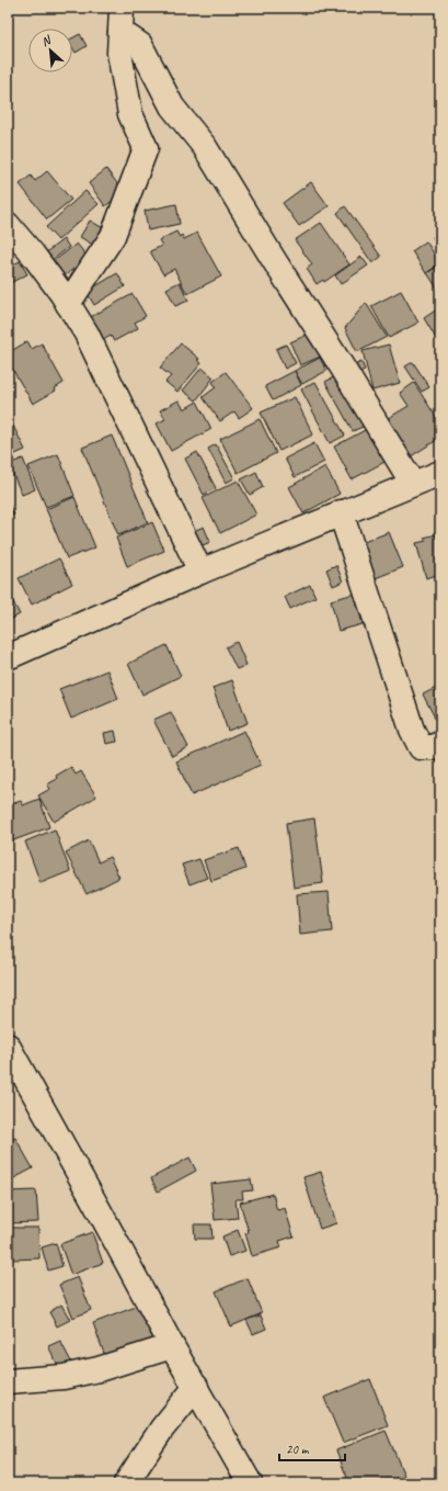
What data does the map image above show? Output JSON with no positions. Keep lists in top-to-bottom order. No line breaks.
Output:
{"scale_bar":"20 m","north":"top left"}
